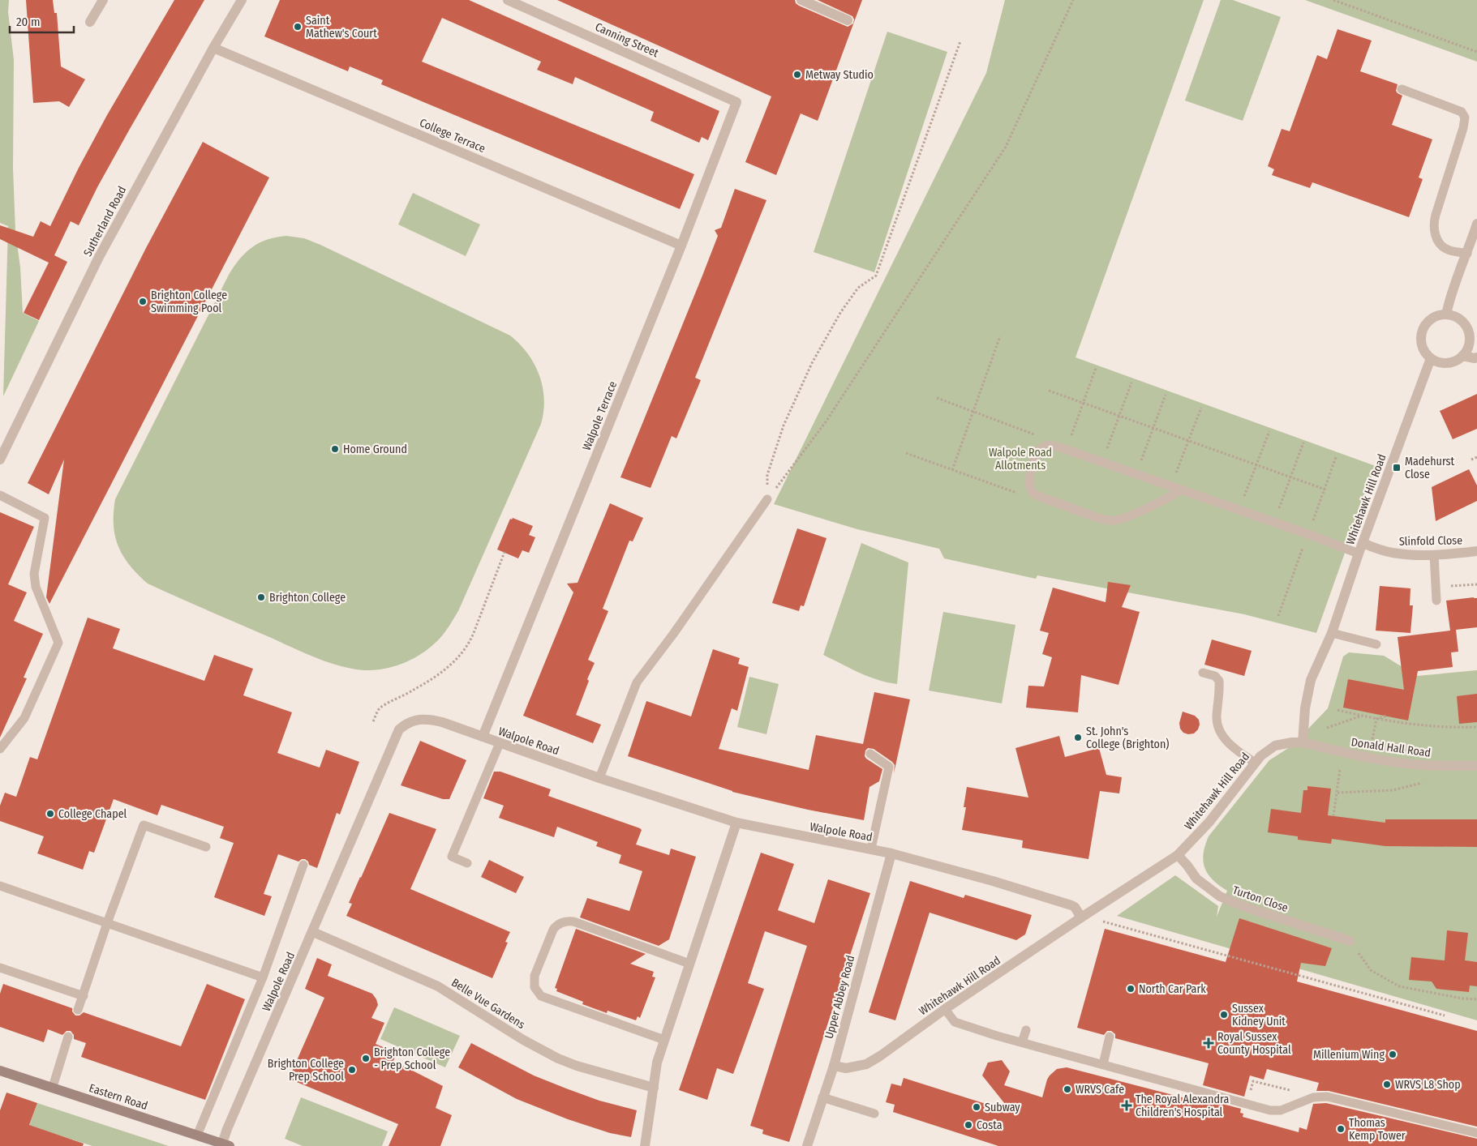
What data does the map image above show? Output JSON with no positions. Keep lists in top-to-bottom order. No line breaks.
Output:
{"streets":{"street":["Canning Street","College Terrace","Sutherland Road","Walpole Terrace","Whitehawk Hill Road","Slinfold Close","Walpole Road","Donald Hall Road","Turton Close","Upper Abbey Road","Belle Vue Gardens","Eastern Road"]},"crossings":[["Canning Street","Walpole Terrace"],["College Terrace","Sutherland Road"],["College Terrace","Walpole Terrace"],["Walpole Terrace","Walpole Road"],["Whitehawk Hill Road","Slinfold Close"],["Whitehawk Hill Road","Walpole Road"],["Whitehawk Hill Road","Donald Hall Road"],["Whitehawk Hill Road","Turton Close"],["Whitehawk Hill Road","Upper Abbey Road"],["Walpole Road","Upper Abbey Road"],["Walpole Road","Belle Vue Gardens"],["Walpole Road","Eastern Road"]],"parks":["Walpole Road Allotments"],"places":{"other":["Saint Mathew's Court","Metway Studio","Brighton College Swimming Pool","Home Ground","Brighton College","St. John's College (Brighton)","College Chapel","North Car Park","Sussex Kidney Unit","Millenium Wing","Brighton College - Prep School","Brighton College Prep School","WRVS L8 Shop","WRVS Cafe","Subway","Costa","Thomas Kemp Tower"],"transit":["Madehurst Close"],"health":["Royal Sussex County Hospital","The Royal Alexandra Children's Hospital"]},"scale_bar":"20 m"}
